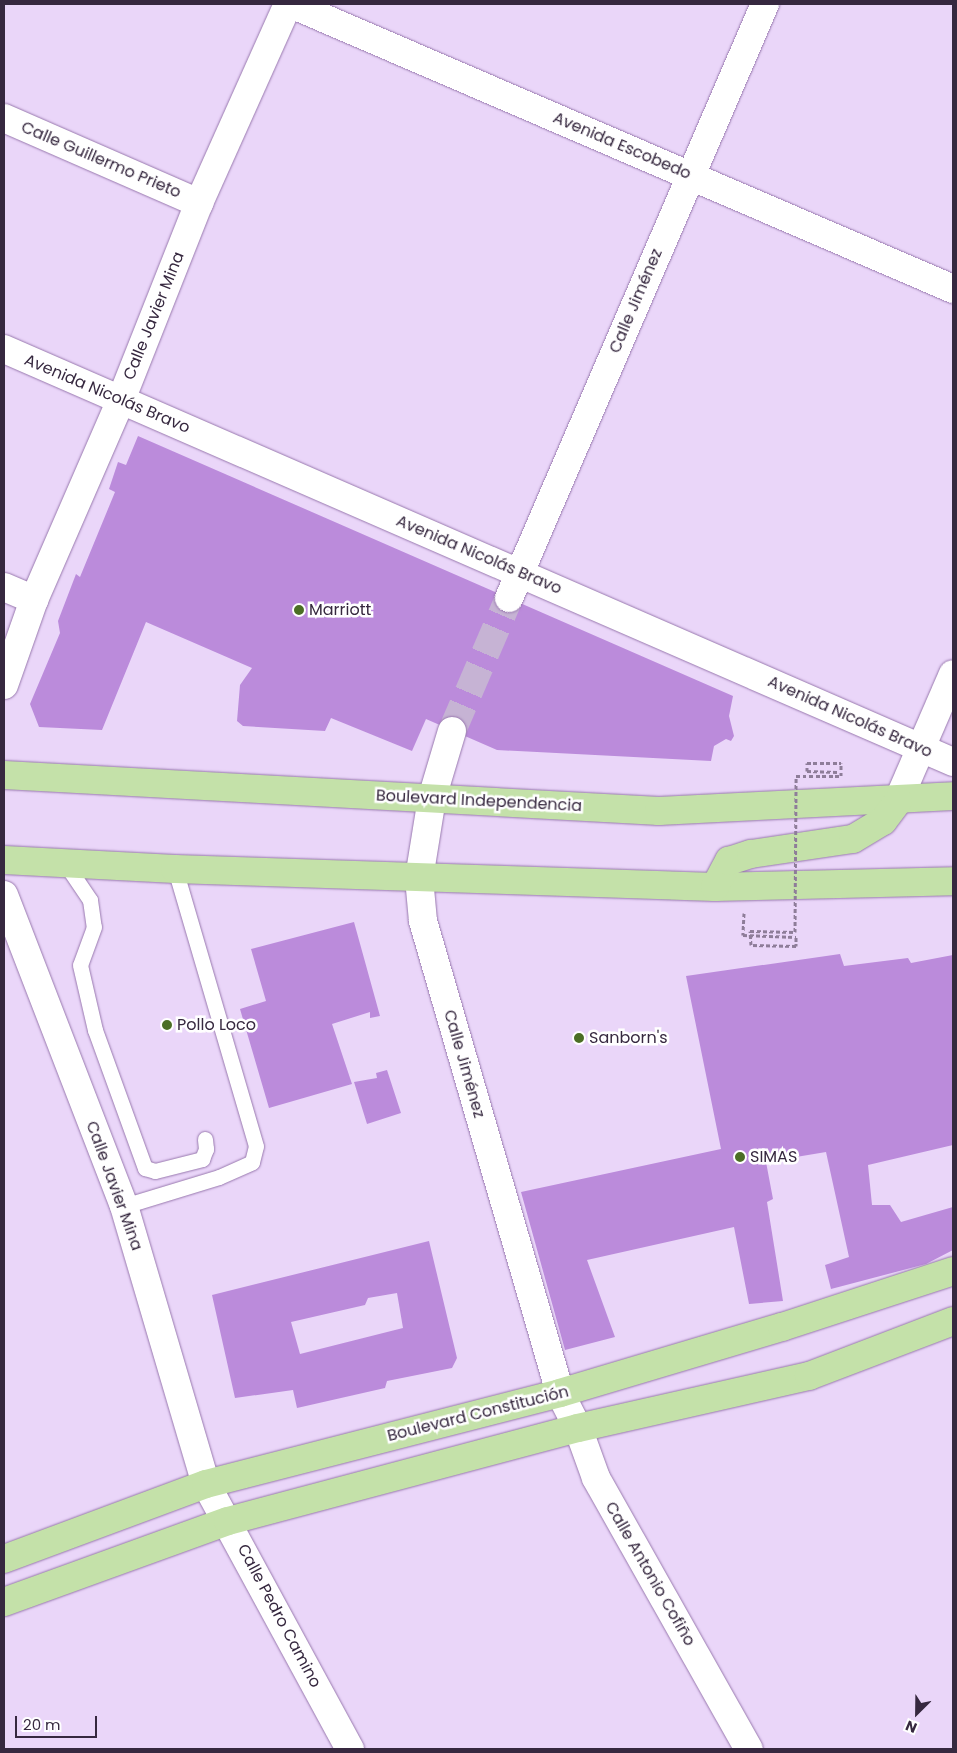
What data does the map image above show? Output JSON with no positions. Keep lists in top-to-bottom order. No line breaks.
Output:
{"streets":{"main road":["Boulevard Independencia","Boulevard Constitución"],"street":["Avenida Escobedo","Calle Guillermo Prieto","Calle Jiménez","Calle Javier Mina","Avenida Nicolás Bravo","Calle Antonio Cofiño","Calle Pedro Camino"]},"crossings":[["Avenida Escobedo","Calle Jiménez"],["Avenida Escobedo","Calle Javier Mina"],["Calle Guillermo Prieto","Calle Javier Mina"],["Calle Jiménez","Avenida Nicolás Bravo"],["Calle Jiménez","Boulevard Independencia"],["Calle Jiménez","Boulevard Constitución"],["Calle Jiménez","Calle Antonio Cofiño"],["Calle Javier Mina","Avenida Nicolás Bravo"],["Calle Javier Mina","Boulevard Constitución"],["Calle Javier Mina","Calle Pedro Camino"],["Boulevard Constitución","Calle Antonio Cofiño"],["Boulevard Constitución","Calle Pedro Camino"]],"places":["Marriott","Pollo Loco","Sanborn's","SIMAS"],"scale_bar":"20 m","north":"bottom left"}
